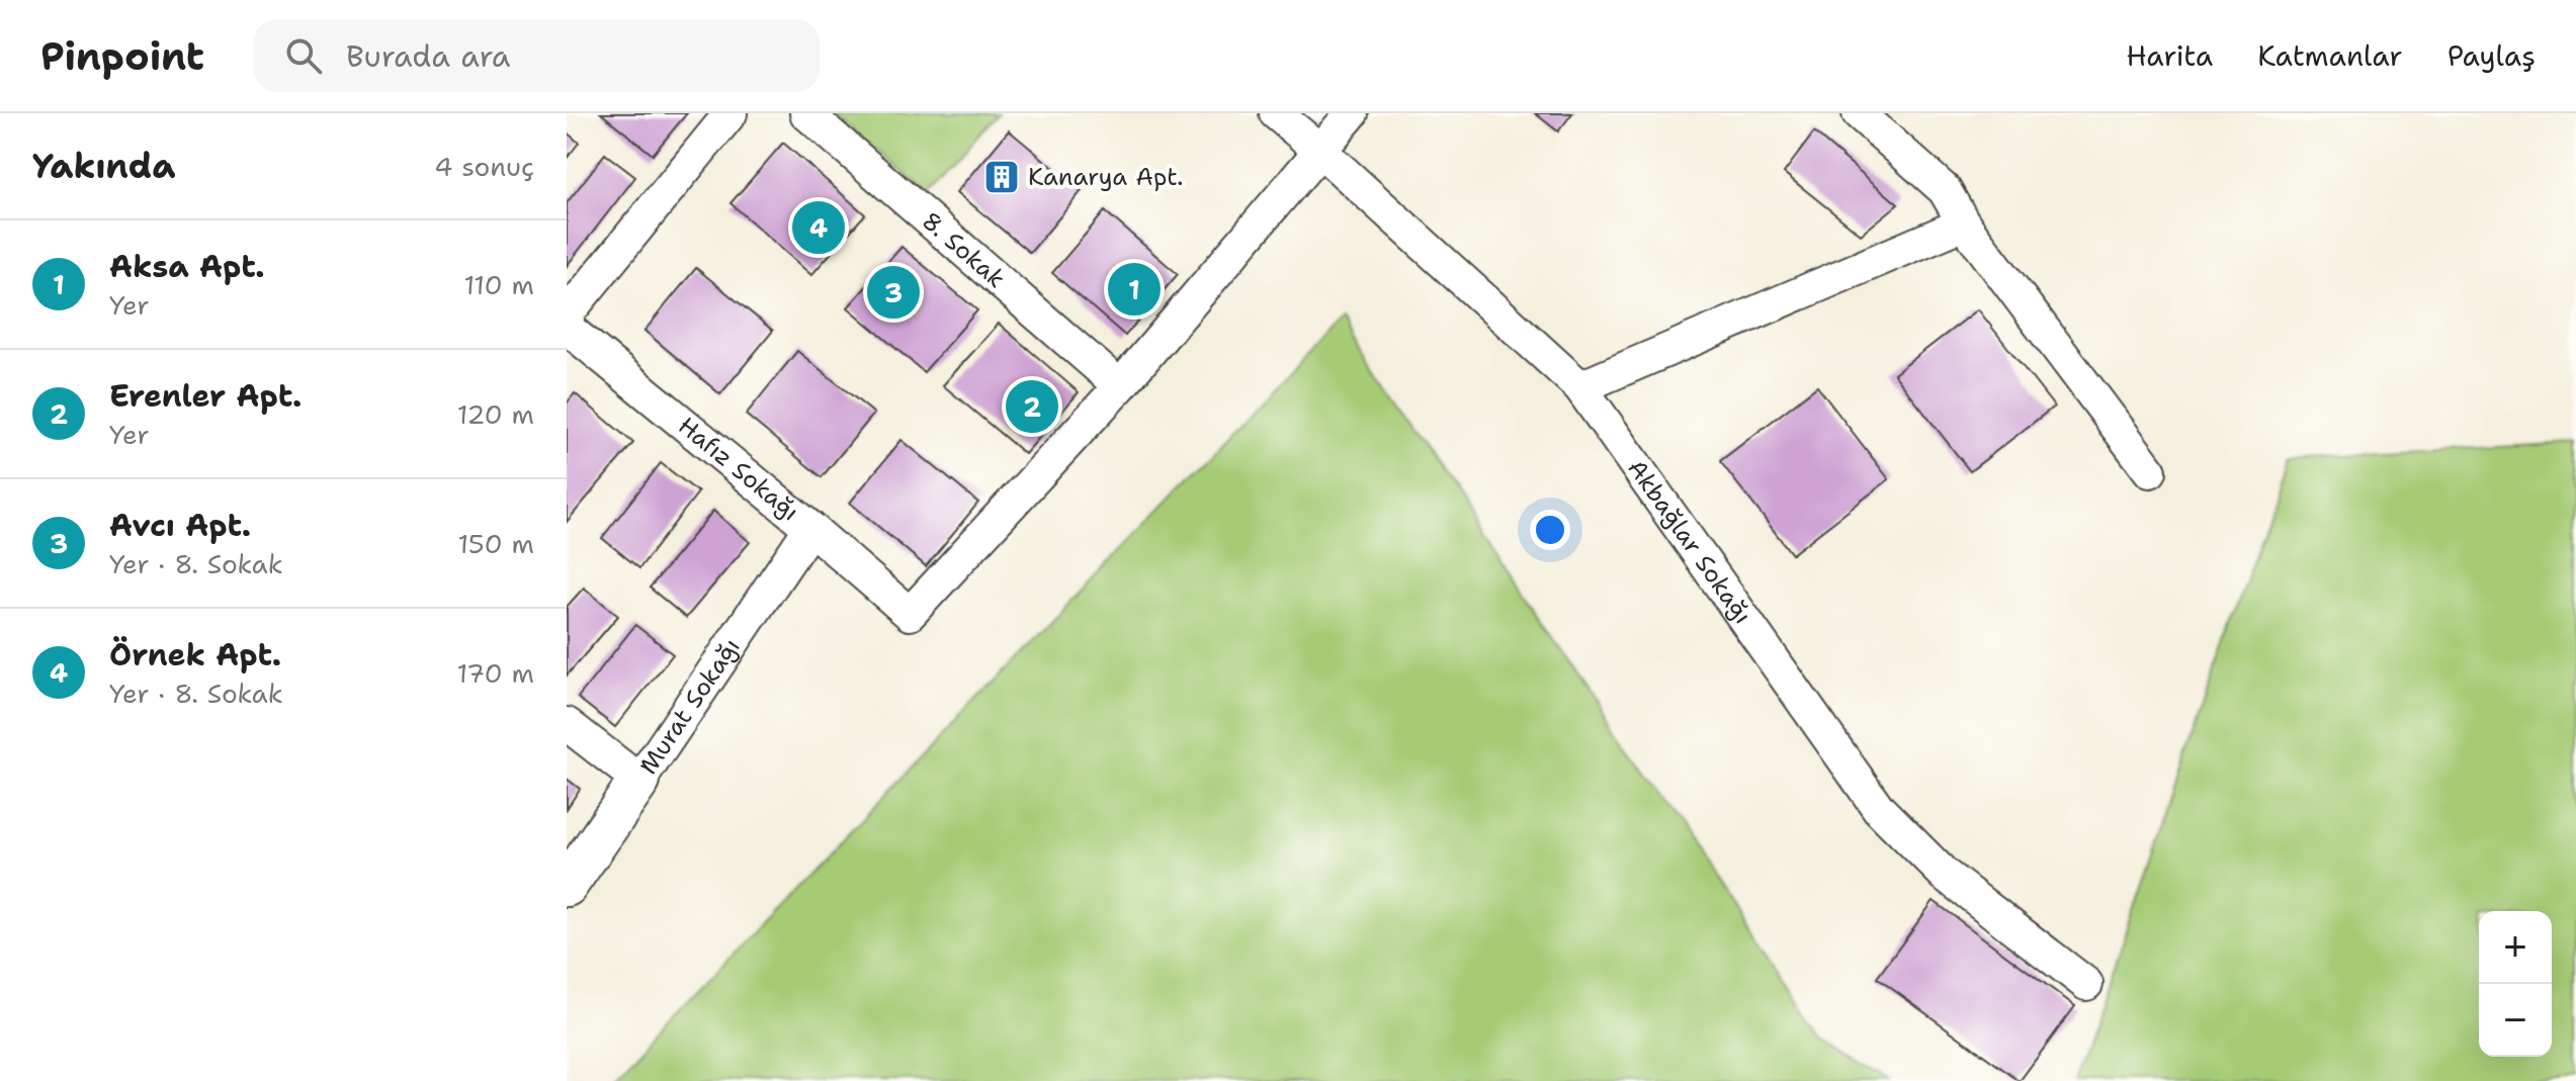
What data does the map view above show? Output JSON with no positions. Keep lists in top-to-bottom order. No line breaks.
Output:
{"streets":{"street":["8. Sokak","Hafız Sokağı","Akbağlar Sokağı","Murat Sokağı"]},"crossings":[["8. Sokak","Hafız Sokağı"],["Hafız Sokağı","Murat Sokağı"]],"places":{"building":["Kanarya Apt."]},"page":{"header":"Pinpoint","search":"Burada ara","nav":["Harita","Katmanlar","Paylaş"],"heading":["Yakında","4 sonuç"],"pins":["4","1","3","2"],"list":[{"mark":"1","name":"Aksa Apt.","note":"Yer","value":"110 m"},{"mark":"2","name":"Erenler Apt.","note":"Yer","value":"120 m"},{"mark":"3","name":"Avcı Apt.","note":"Yer · 8. Sokak","value":"150 m"},{"mark":"4","name":"Örnek Apt.","note":"Yer · 8. Sokak","value":"170 m"}],"map_buttons":["+","−"]}}
